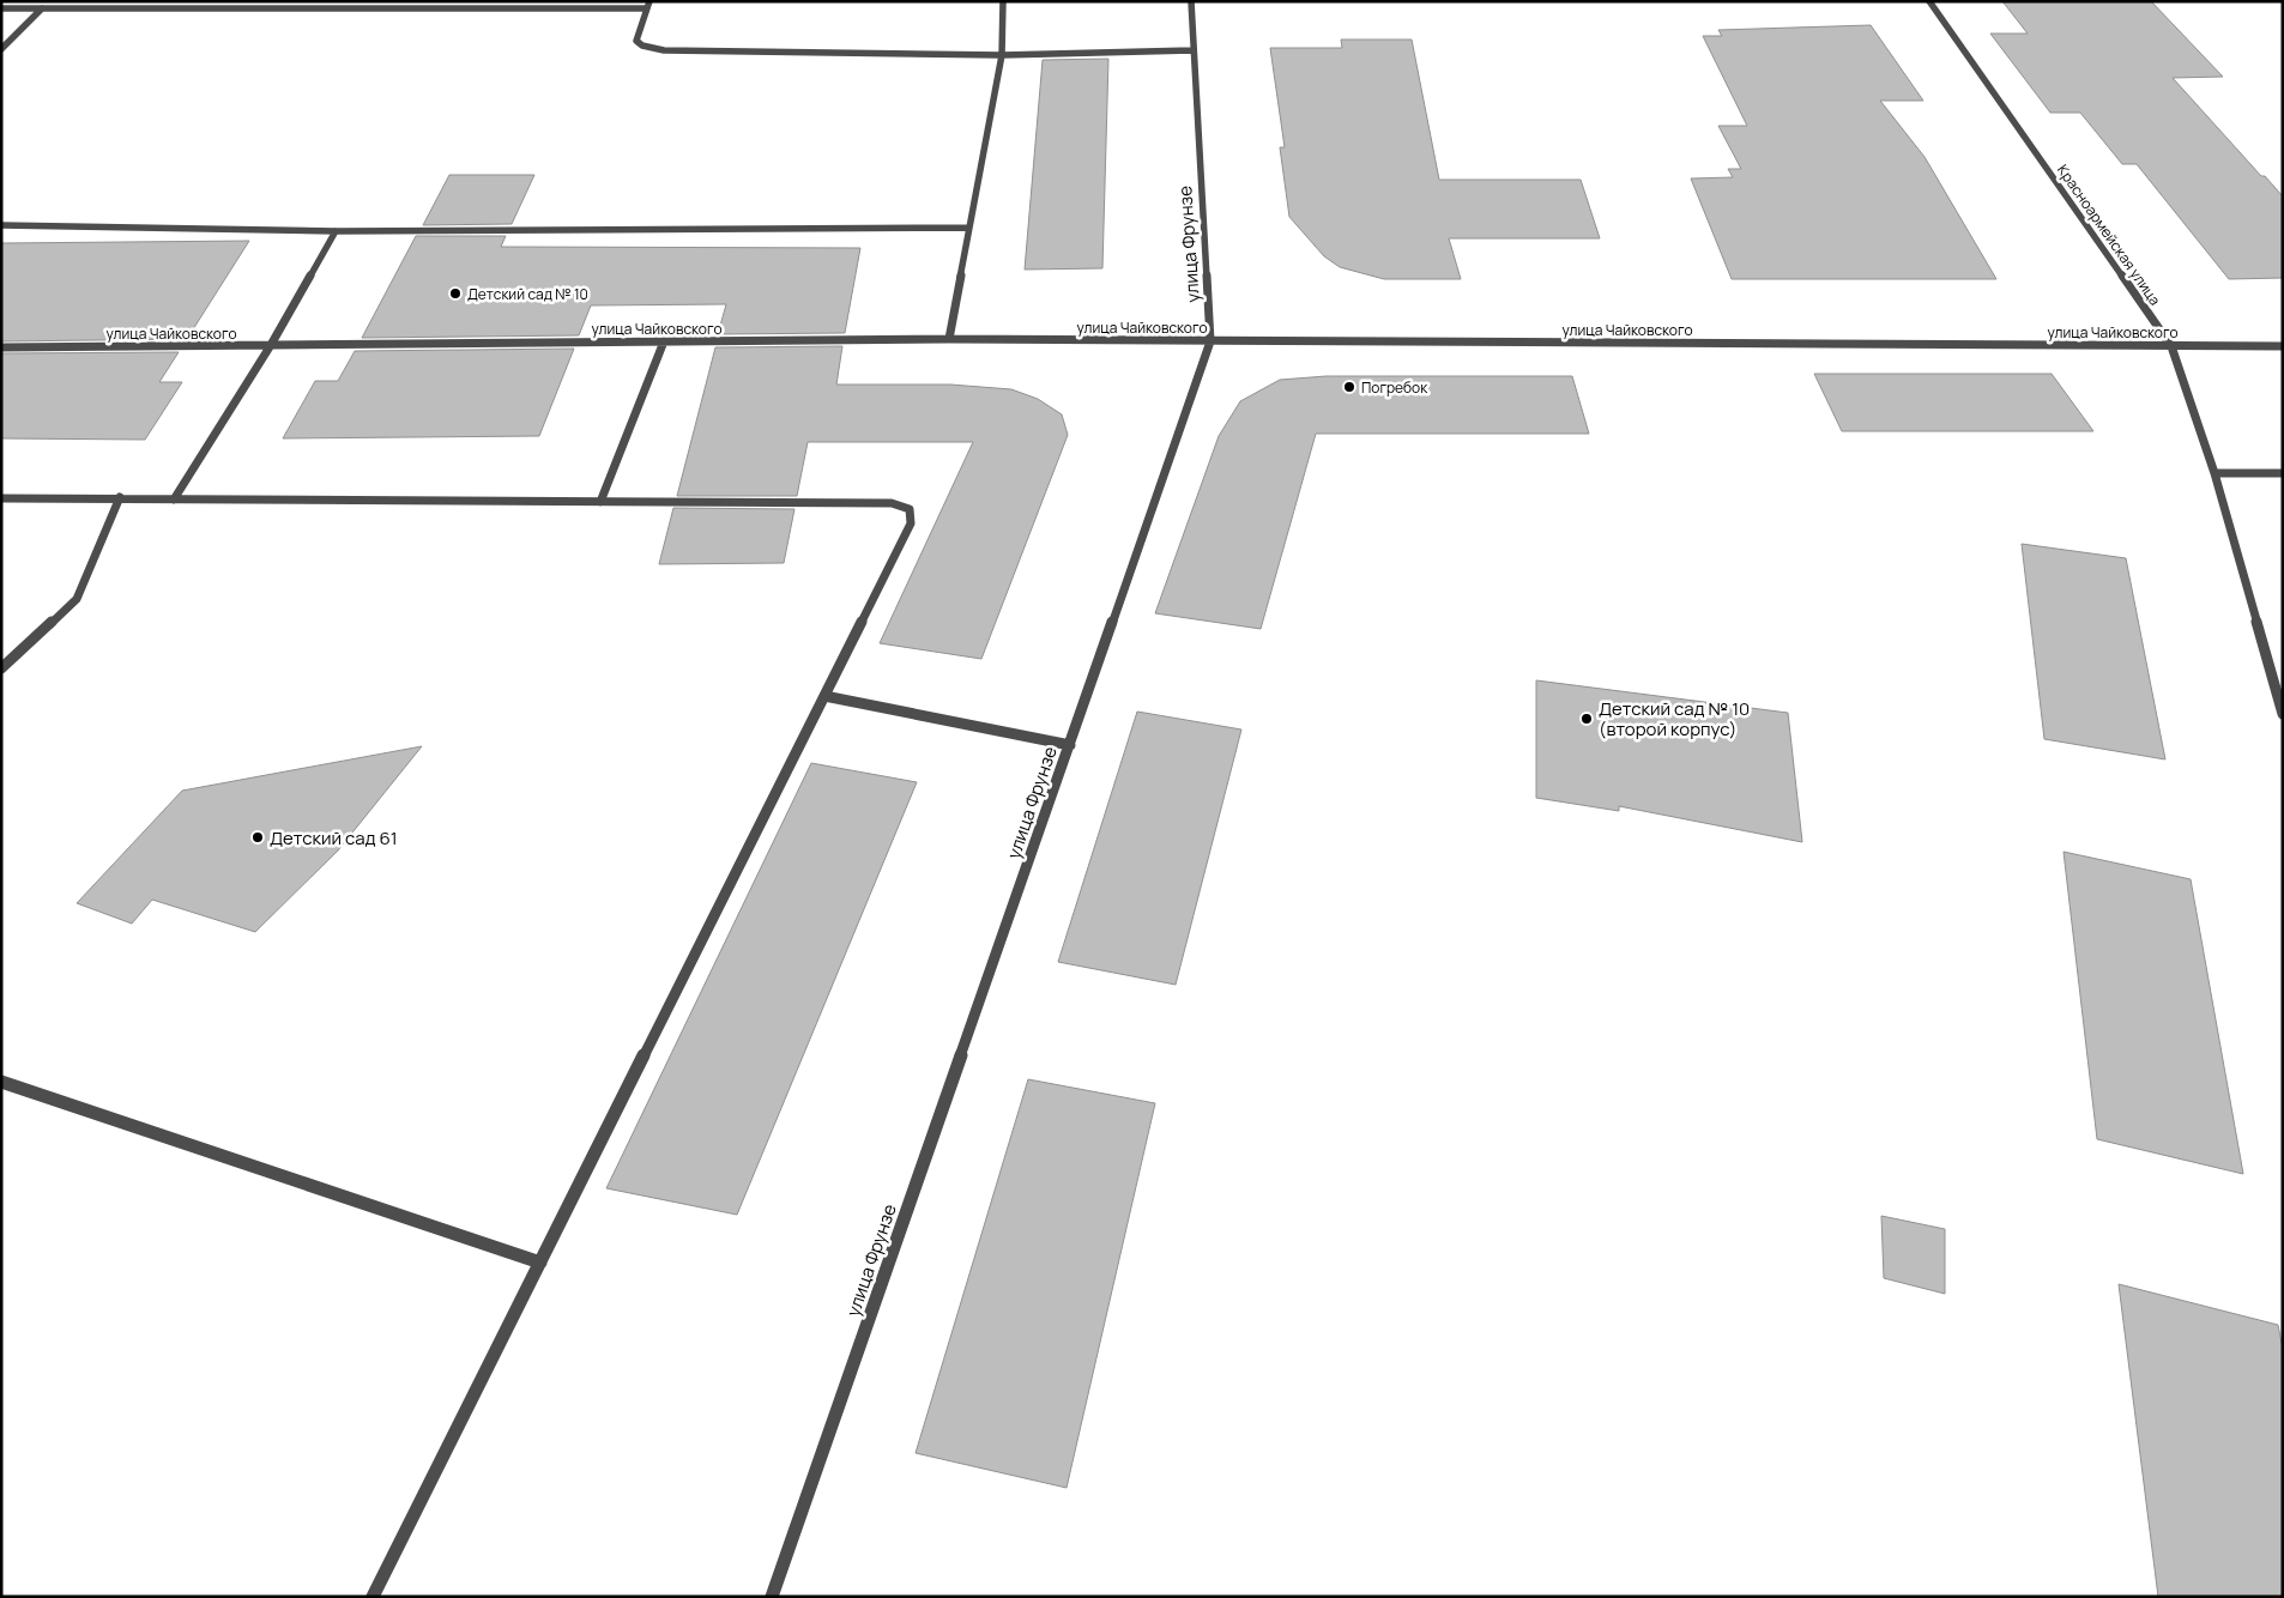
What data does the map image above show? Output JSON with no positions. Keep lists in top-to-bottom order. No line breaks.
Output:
{"streets":{"street":["Красноармейская улица","улица Фрунзе","улица Чайковского"]},"crossings":[["Красноармейская улица","улица Чайковского"],["улица Фрунзе","улица Чайковского"]],"places":["Детский сад № 10","Погребок","Детский сад № 10 (второй корпус)","Детский сад 61"]}
